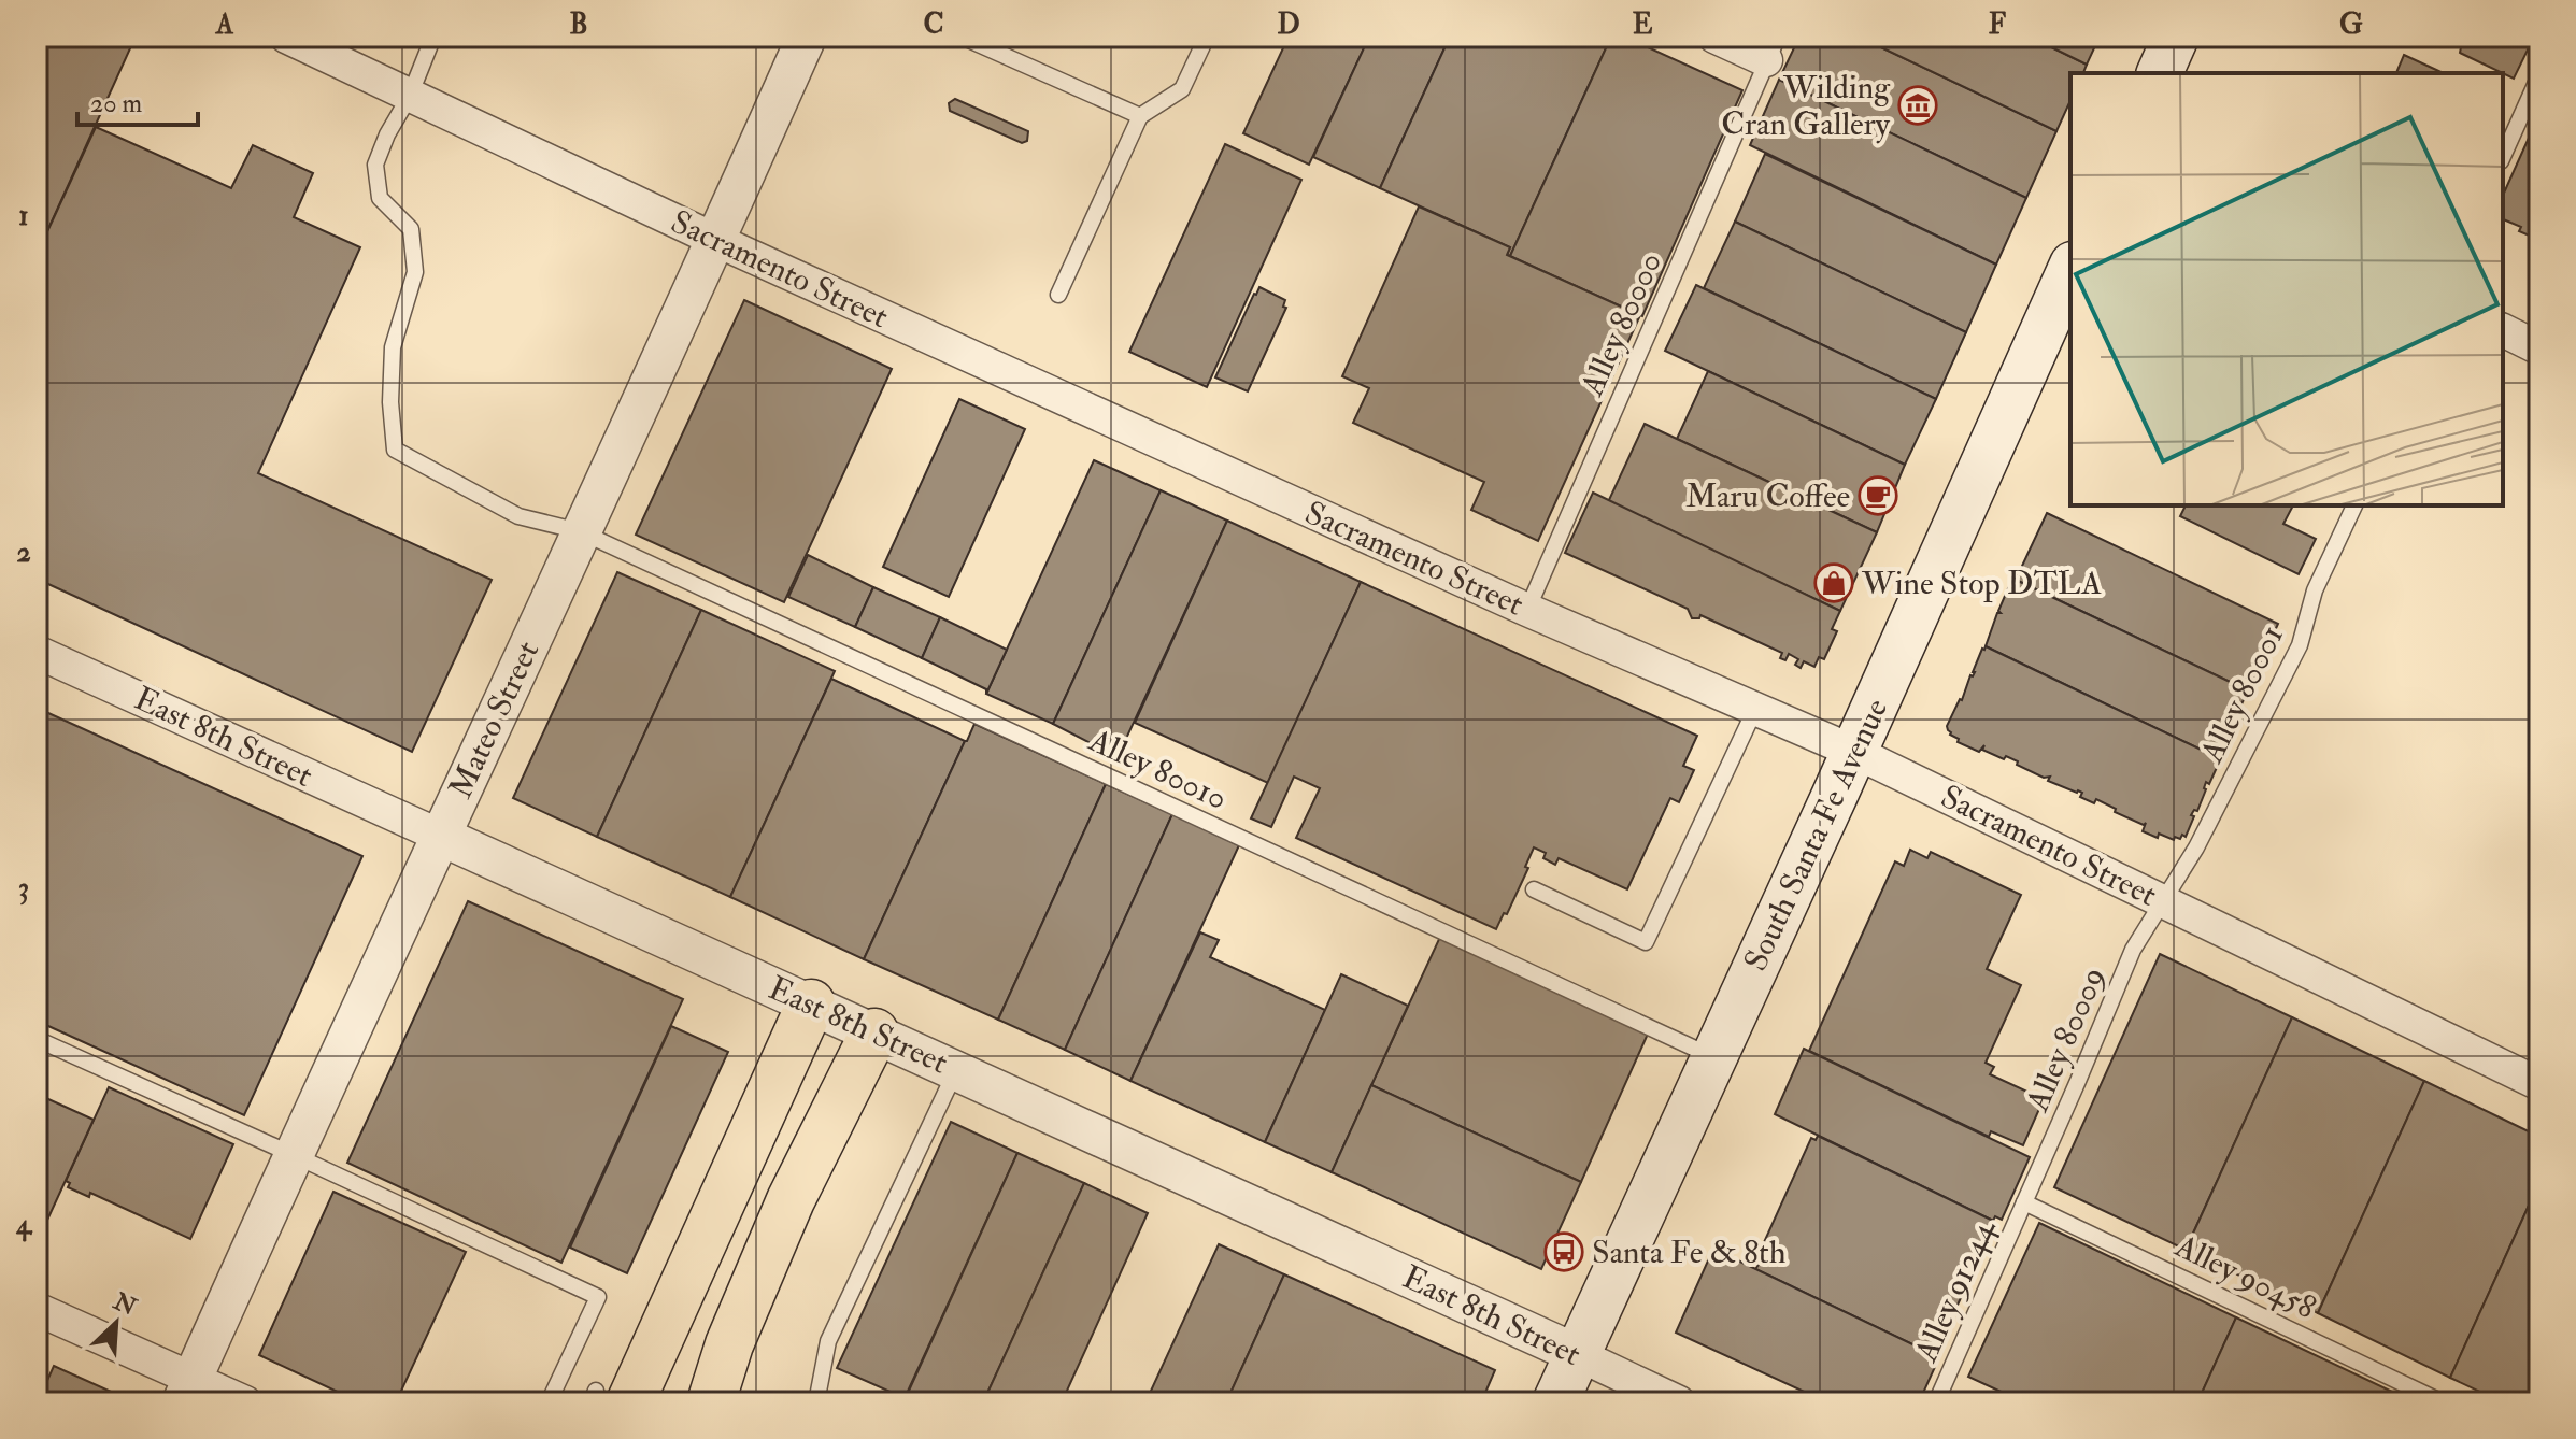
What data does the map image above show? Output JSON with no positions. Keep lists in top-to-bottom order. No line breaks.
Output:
{"streets":{"main road":["South Santa Fe Avenue"],"street":["Sacramento Street","Mateo Street","East 8th Street"],"lane":["Alley 80000","Alley 80001","Alley 80010","Alley 80009","Alley 90458","Alley 91244"]},"crossings":[["Sacramento Street","Alley 80000"],["Sacramento Street","Alley 80001"],["Sacramento Street","Mateo Street"],["Sacramento Street","Alley 80010"],["Sacramento Street","South Santa Fe Avenue"],["Sacramento Street","Alley 80009"],["Alley 80001","Alley 80009"],["Mateo Street","East 8th Street"],["Mateo Street","Alley 80010"],["East 8th Street","South Santa Fe Avenue"],["Alley 80010","South Santa Fe Avenue"],["Alley 80009","Alley 90458"],["Alley 80009","Alley 91244"],["Alley 90458","Alley 91244"]],"places":{"museum":["Wilding Cran Gallery"],"cafe":["Maru Coffee"],"shop":["Wine Stop DTLA"],"bus stop":["Santa Fe & 8th"]},"scale_bar":"20 m","north":"top right","grid":{"columns":["A","B","C","D","E","F","G"],"rows":["1","2","3","4"]}}
